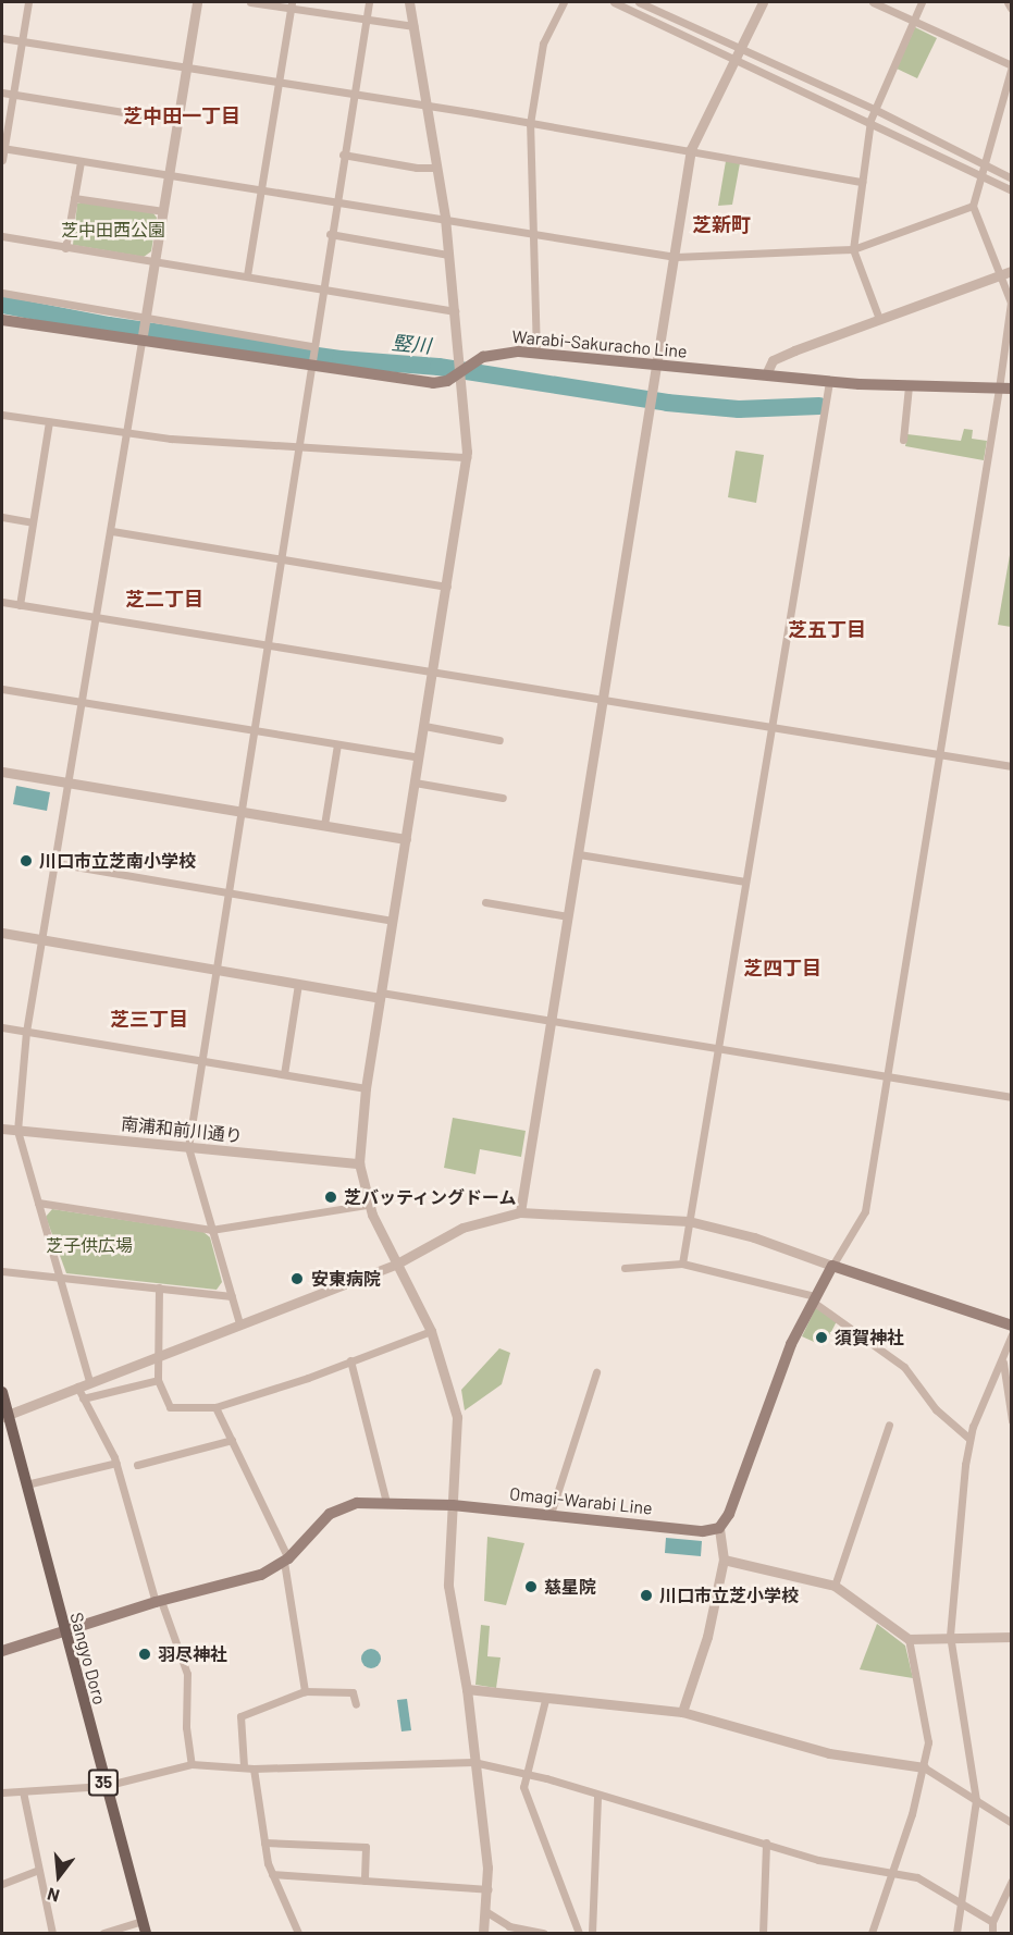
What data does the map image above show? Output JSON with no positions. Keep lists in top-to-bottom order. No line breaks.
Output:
{"streets":{"main road":["Warabi-Sakuracho Line","Omagi-Warabi Line","Sangyo Doro","35"],"street":["南浦和前川通り"]},"crossings":[["Omagi-Warabi Line","Sangyo Doro"]],"districts":["芝中田一丁目","芝新町","芝二丁目","芝五丁目","芝四丁目","芝三丁目"],"water":["竪川"],"parks":["芝中田西公園","芝子供広場"],"places":["川口市立芝南小学校","芝バッティングドーム","安東病院","須賀神社","慈星院","川口市立芝小学校","羽尽神社"],"north":"bottom"}
